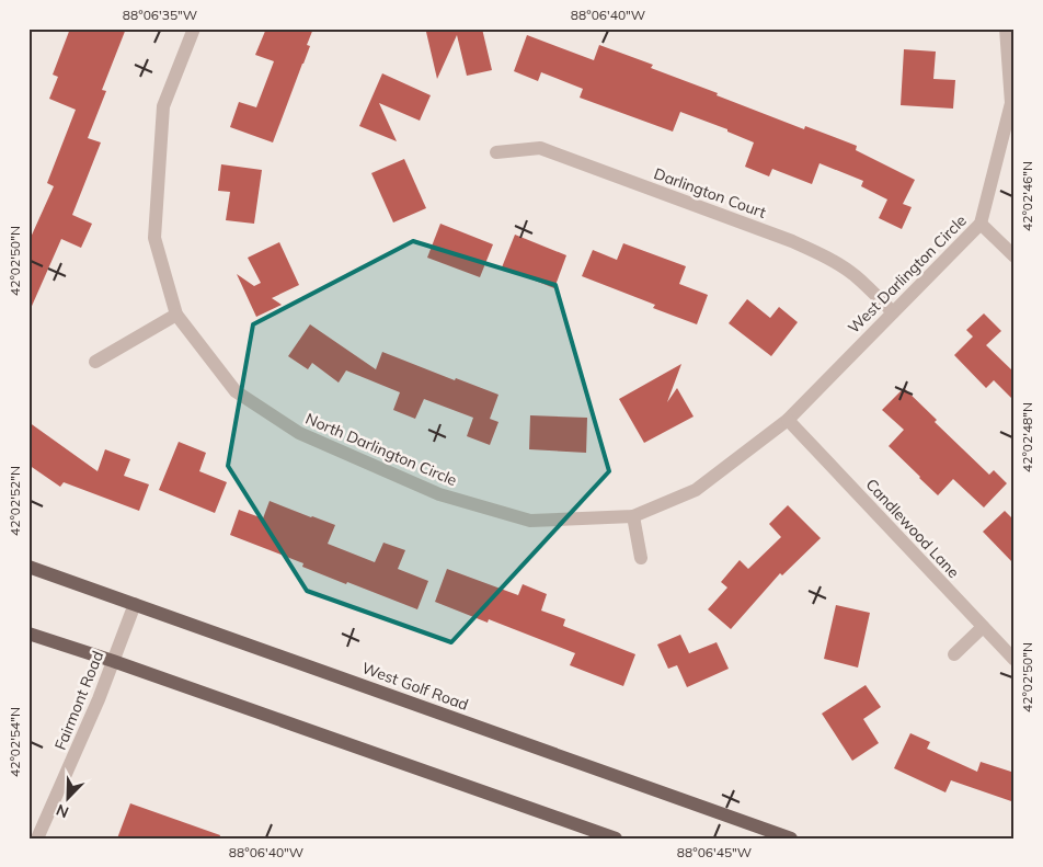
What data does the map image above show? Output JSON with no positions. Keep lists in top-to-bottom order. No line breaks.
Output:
{"streets":{"main road":["West Golf Road"],"street":["Darlington Court","West Darlington Circle","North Darlington Circle","Candlewood Lane","Fairmont Road"]},"crossings":[["Darlington Court","West Darlington Circle"],["West Darlington Circle","North Darlington Circle"],["West Darlington Circle","Candlewood Lane"],["North Darlington Circle","Candlewood Lane"],["West Golf Road","Fairmont Road"]],"north":"bottom left","coordinates":["88°06'35\"W","88°06'40\"W","42°02'46\"N","42°02'50\"N","42°02'48\"N","42°02'52\"N","42°02'54\"N","88°06'45\"W"]}
